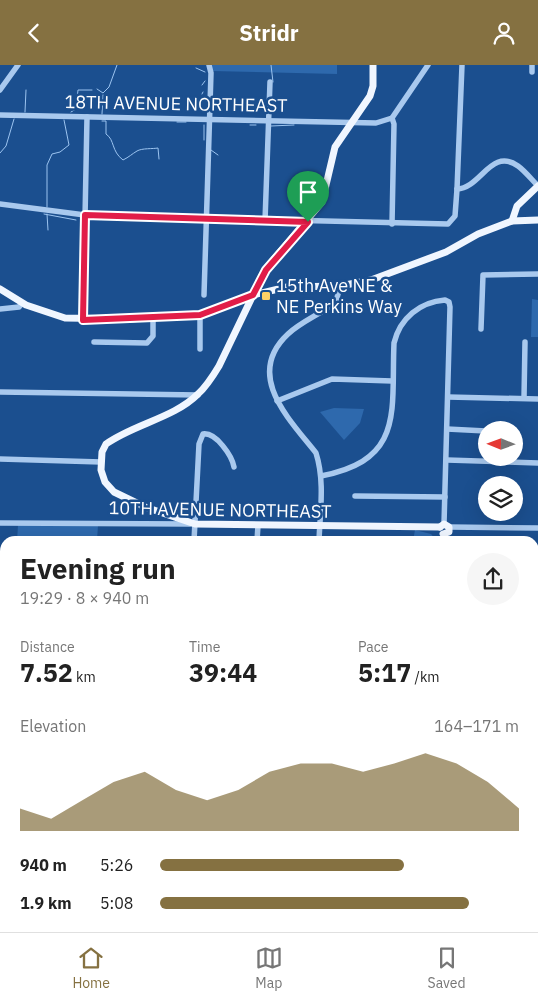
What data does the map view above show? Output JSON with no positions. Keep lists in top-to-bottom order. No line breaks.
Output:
{"streets":{"main road":["10TH AVENUE NORTHEAST"],"street":["18TH AVENUE NORTHEAST"]},"places":{"transit":["15th Ave NE & NE Perkins Way"]},"north":"left","page":{"header":"Stridr","heading":["Evening run","19:29 · 8 × 940 m"],"stats":[["Distance","7.52 km"],["Time","39:44"],["Pace","5:17 /km"]],"chart":["Elevation","164–171 m"],"list":[{"name":"940 m","note":"5:26"},{"name":"1.9 km","note":"5:08"}],"tabs":["Home","Map","Saved"]}}
